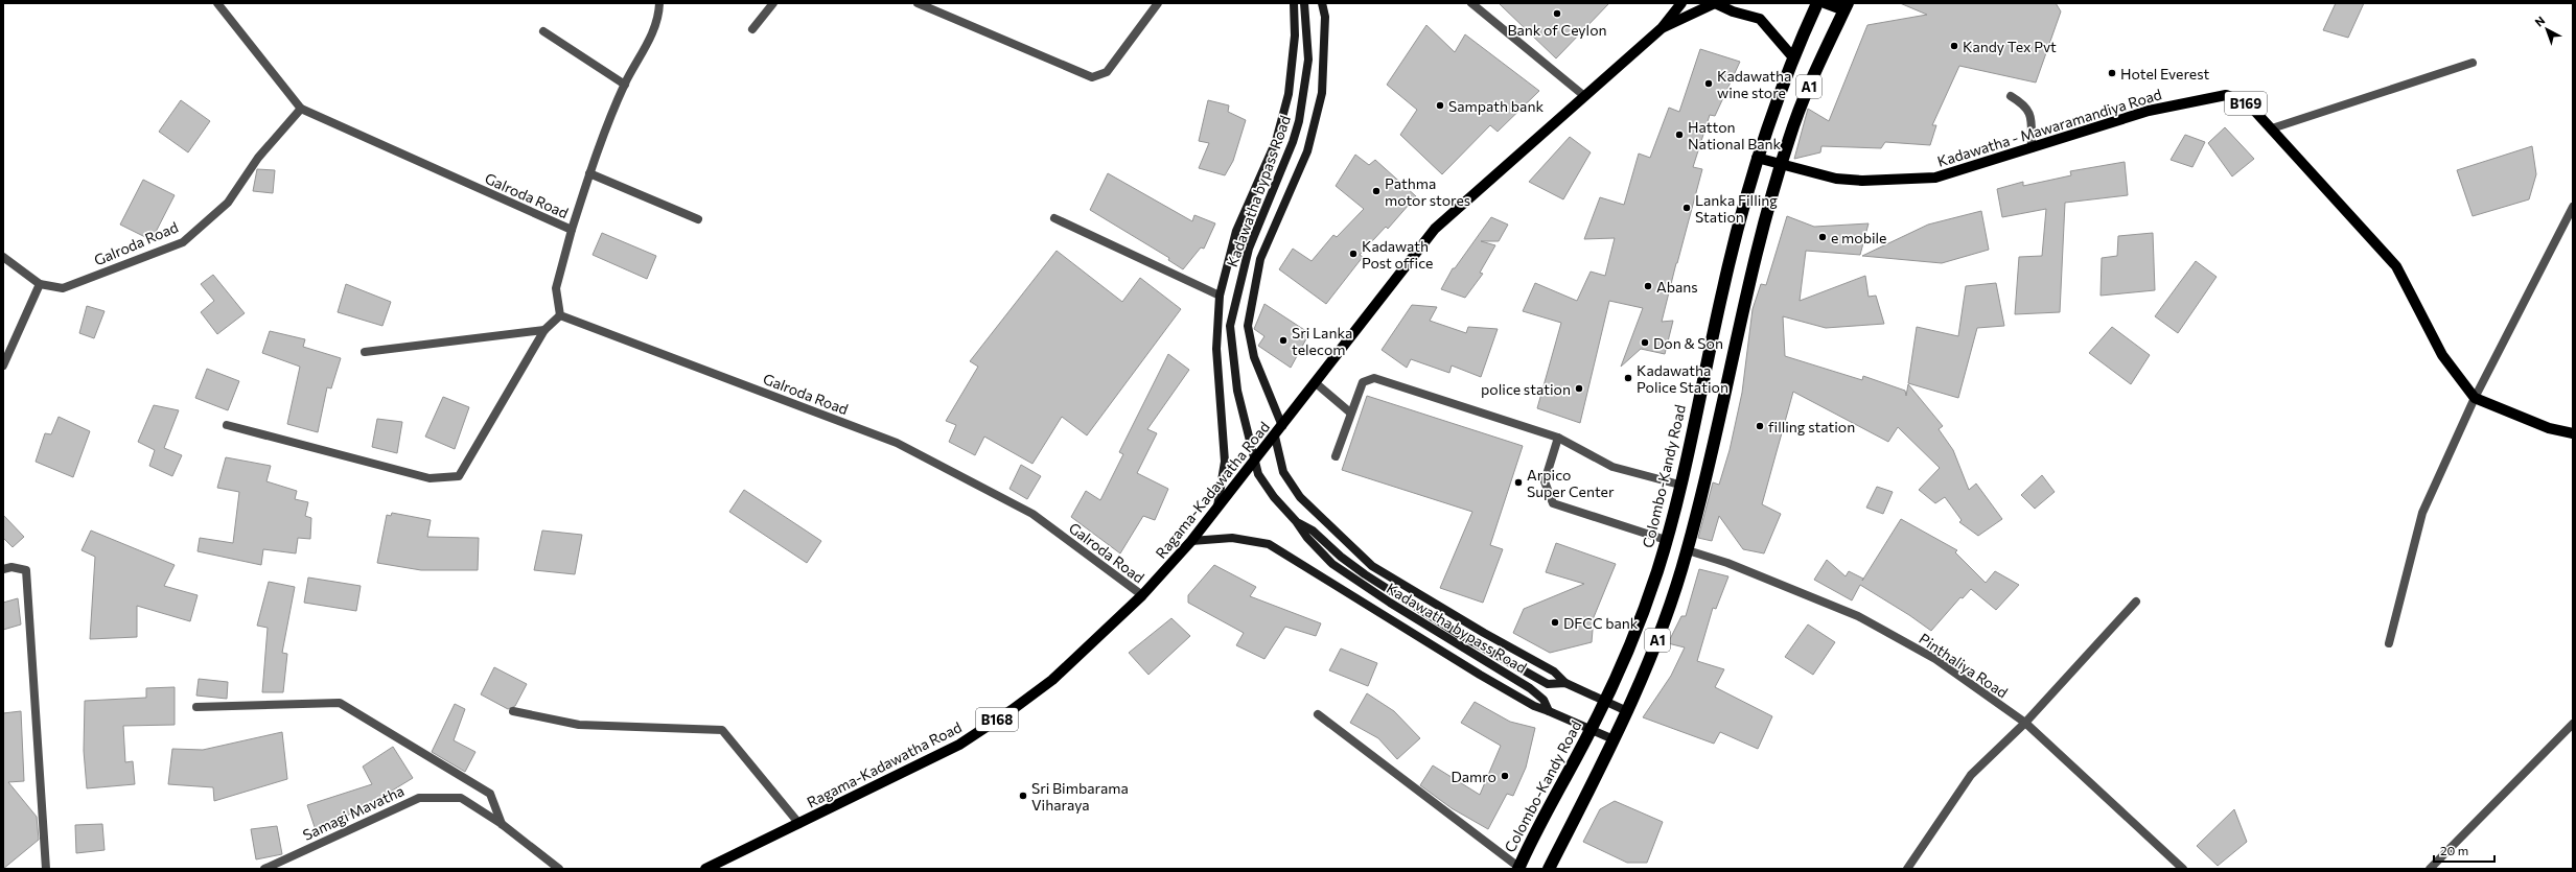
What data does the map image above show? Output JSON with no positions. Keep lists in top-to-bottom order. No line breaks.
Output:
{"streets":{"highway":["A1","Colombo-Kandy Road"],"main road":["B169","Kadawatha - Mawaramandiya Road","Kadawatha bypass Road","Ragama-Kadawatha Road","B168"],"street":["Galroda Road","Pinthaliya Road","Samagi Mavatha"]},"crossings":[["A1","Kadawatha - Mawaramandiya Road"],["A1","Kadawatha bypass Road"],["A1","Pinthaliya Road"],["Kadawatha - Mawaramandiya Road","Colombo-Kandy Road"],["Kadawatha bypass Road","Colombo-Kandy Road"],["Galroda Road","Ragama-Kadawatha Road"],["Ragama-Kadawatha Road","B168"]],"places":["Bank of Ceylon","Kandy Tex Pvt","Hotel Everest","Kadawatha wine store","Sampath bank","Hatton National Bank","Pathma motor stores","Lanka Filling Station","e mobile","Kadawath Post office","Abans","Sri Lanka telecom","Don & Son","Kadawatha Police Station","police station","filling station","Arpico Super Center","DFCC bank","Damro","Sri Bimbarama Viharaya"],"scale_bar":"20 m","north":"top left"}
